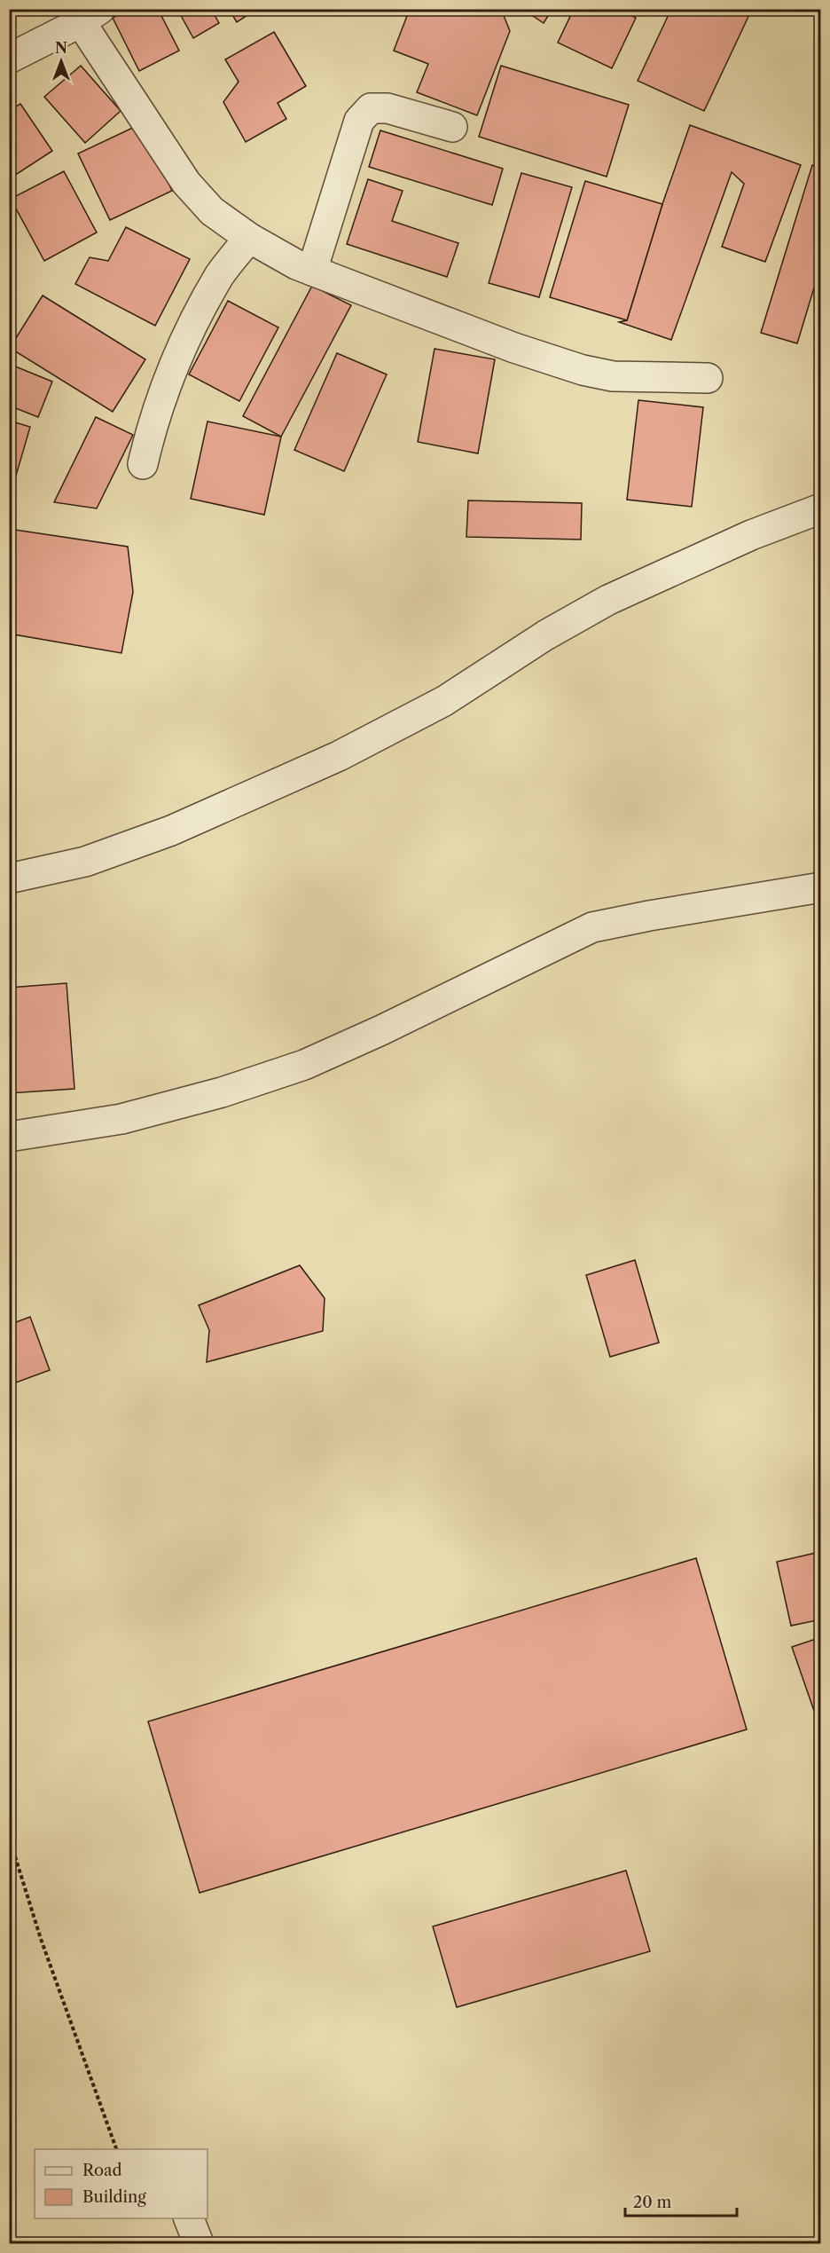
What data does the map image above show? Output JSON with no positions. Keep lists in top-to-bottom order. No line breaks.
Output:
{"legend":["Road","Building"],"scale_bar":"20 m","north":"top"}
